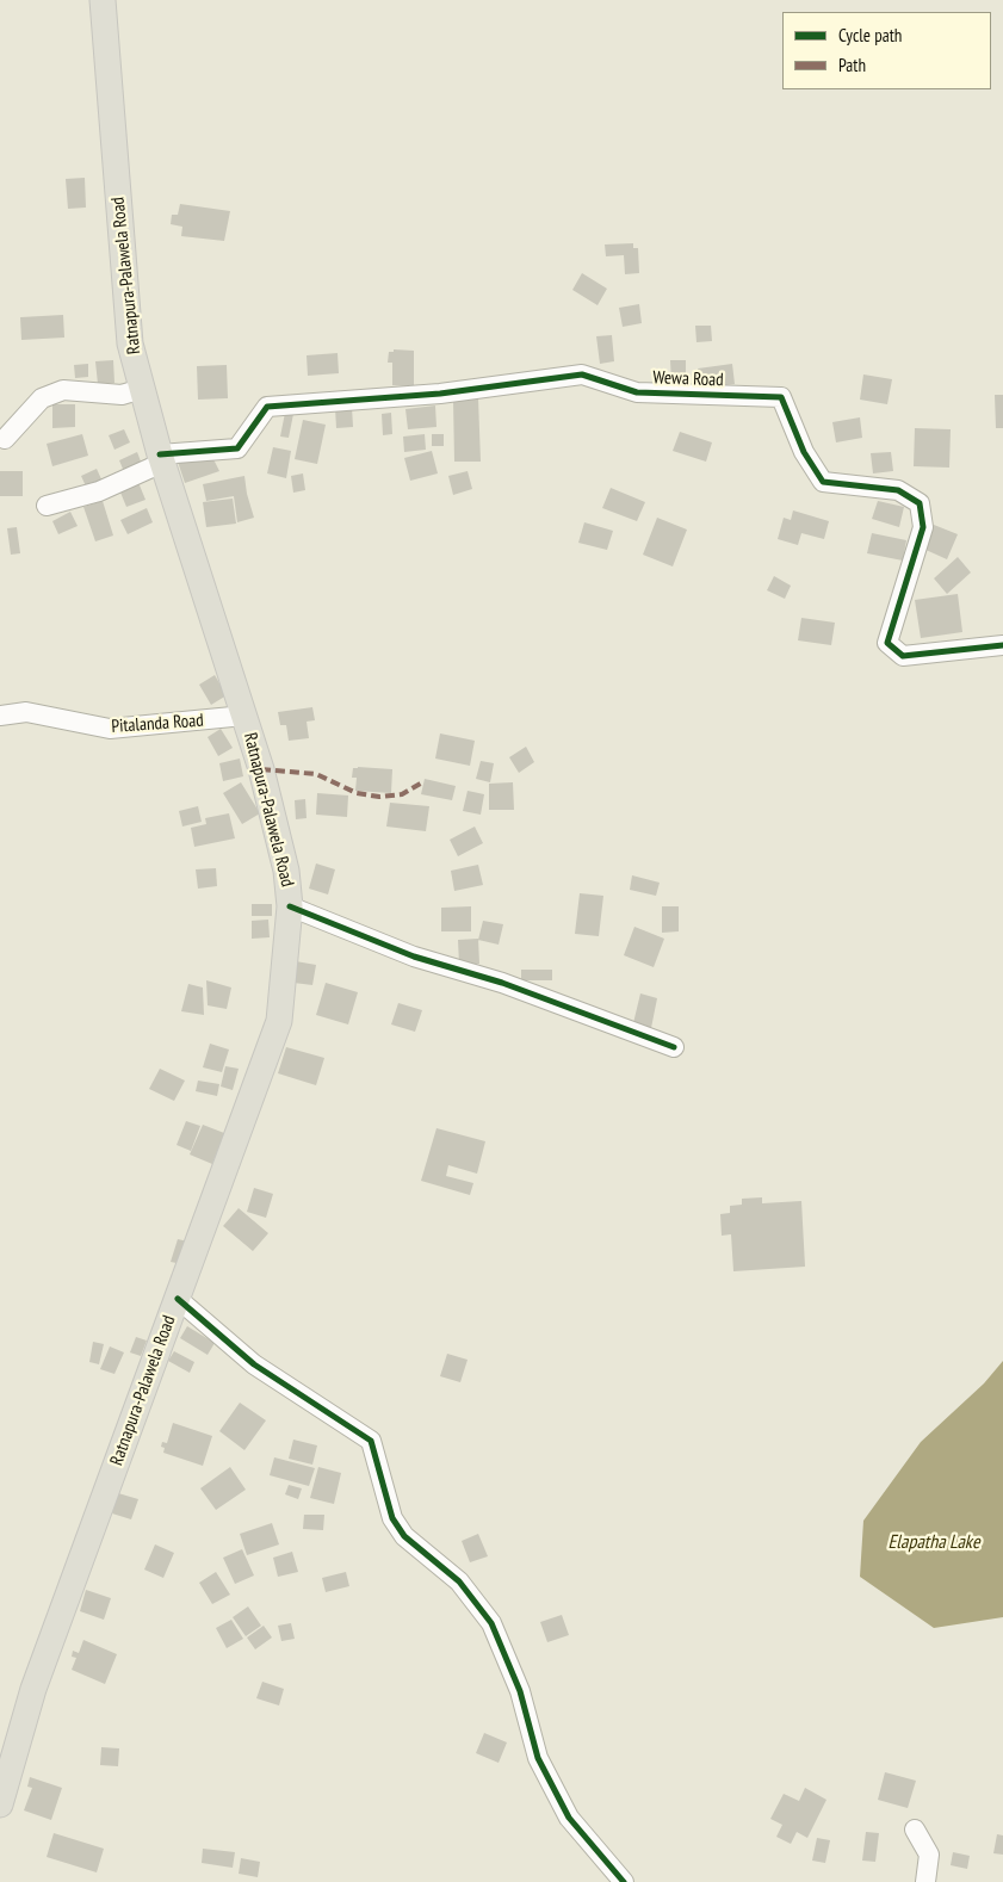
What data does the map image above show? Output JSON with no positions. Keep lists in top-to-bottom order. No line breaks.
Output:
{"streets":{"main road":["Ratnapura-Palawela Road"],"street":["Wewa Road","Pitalanda Road"]},"crossings":[["Ratnapura-Palawela Road","Wewa Road"],["Ratnapura-Palawela Road","Pitalanda Road"]],"water":["Elapatha Lake"],"legend":["Cycle path","Path"]}
